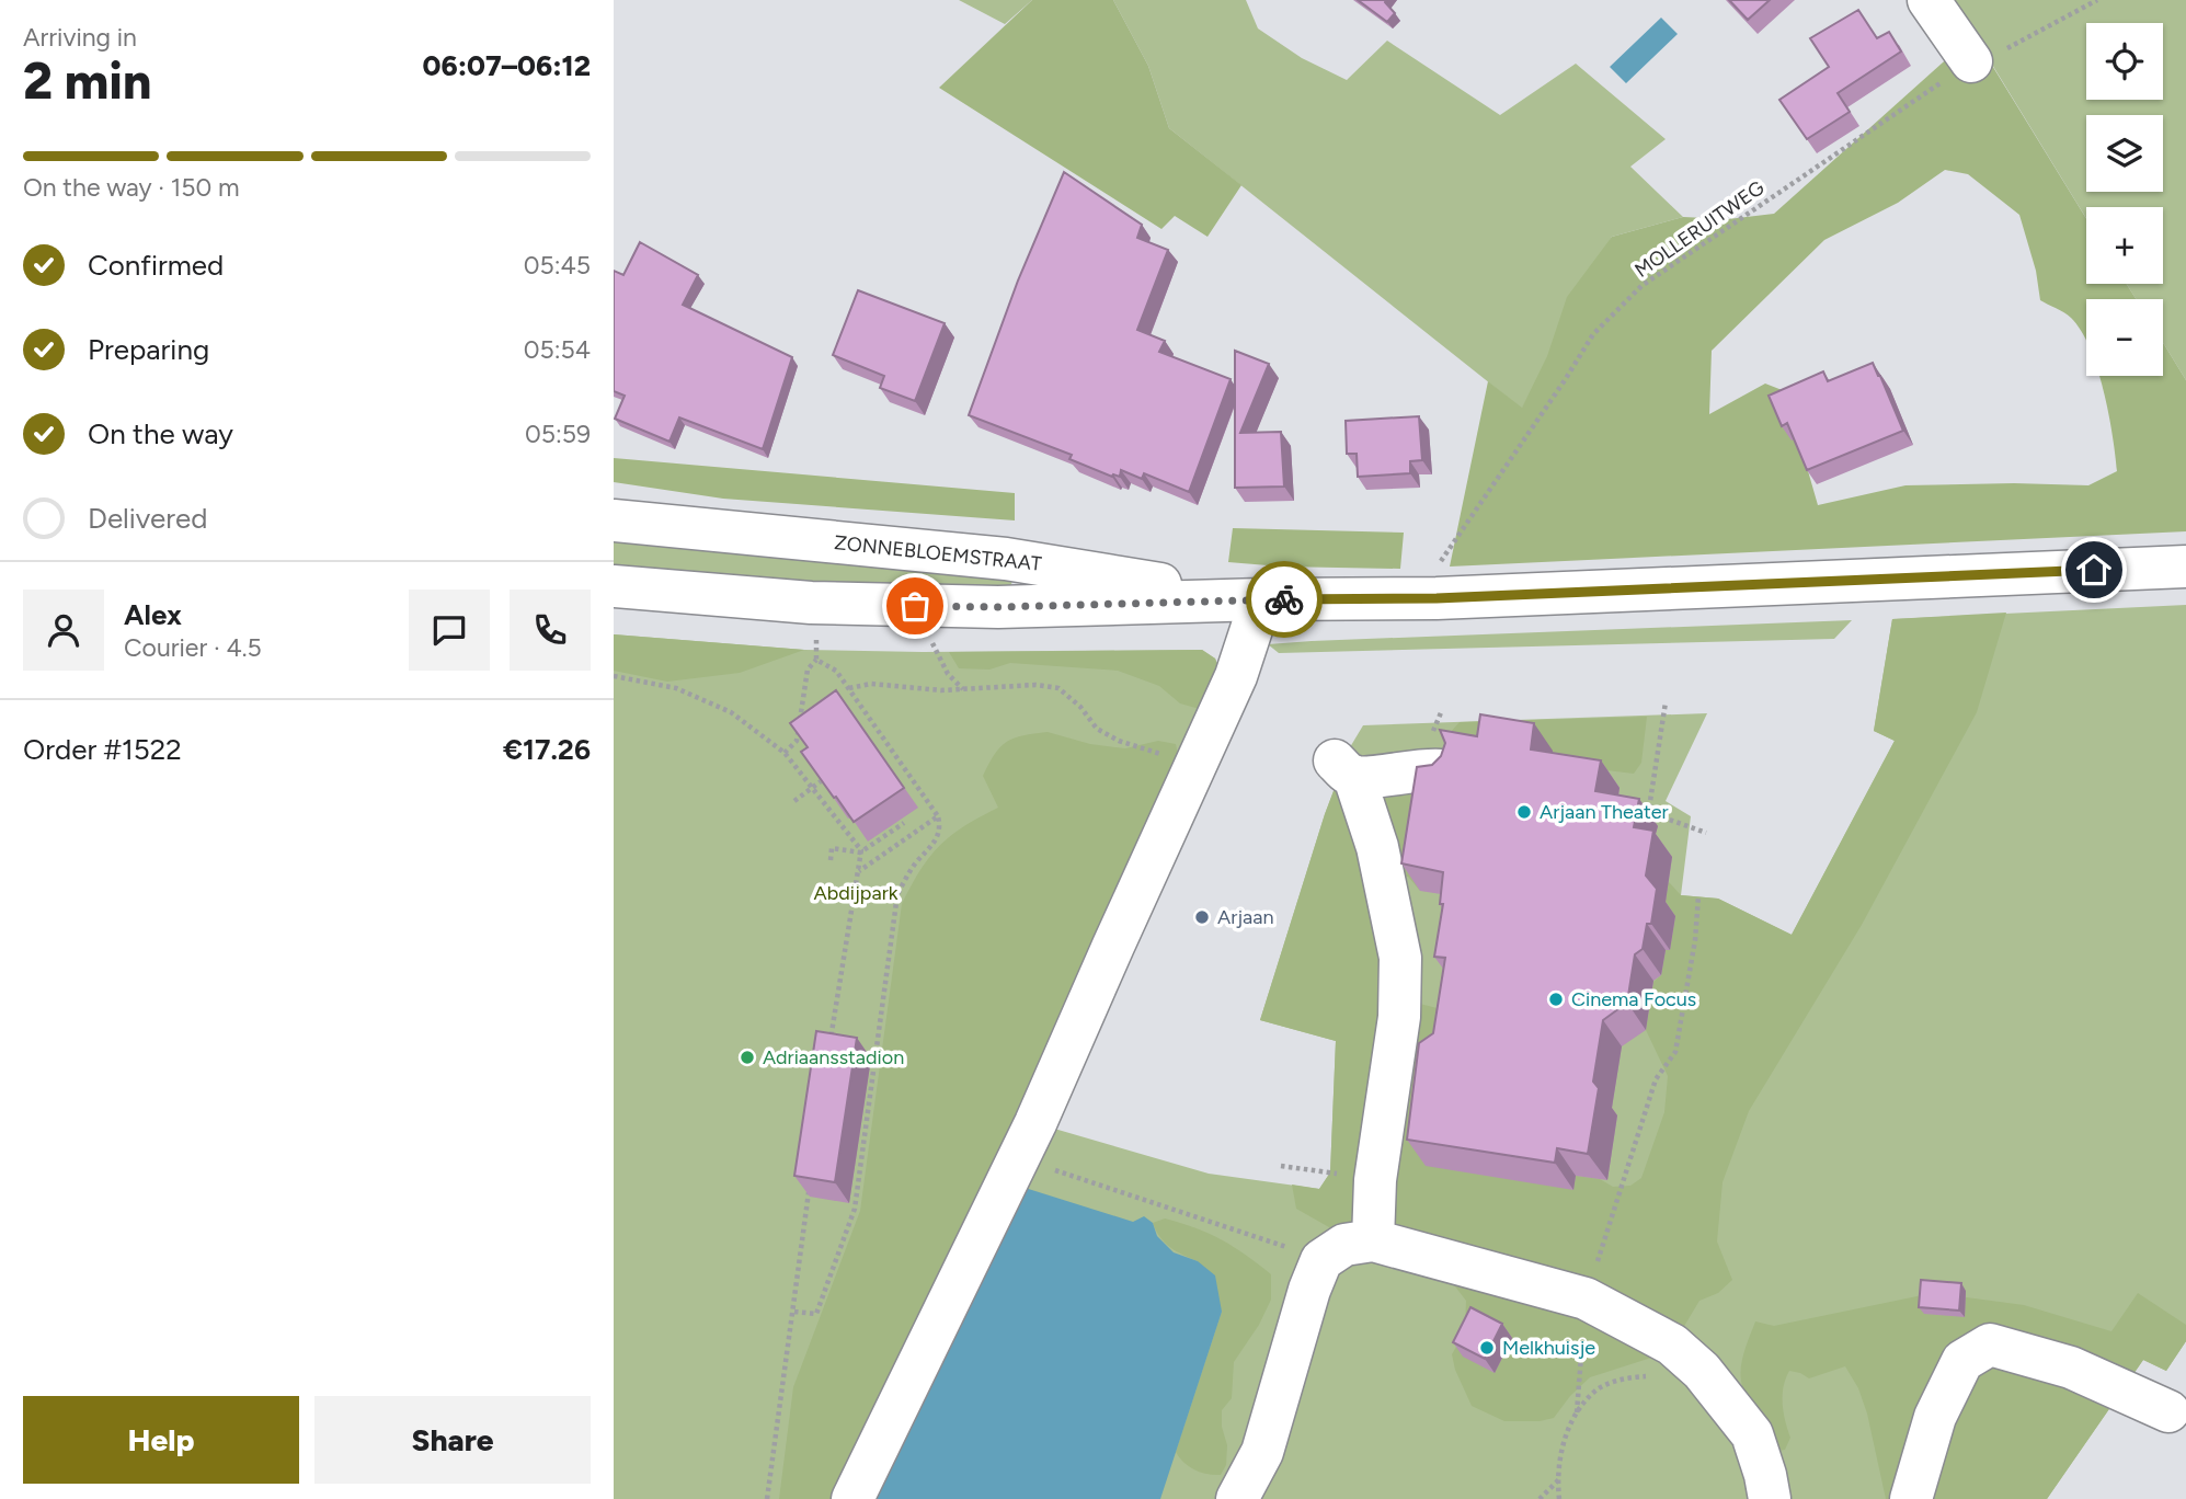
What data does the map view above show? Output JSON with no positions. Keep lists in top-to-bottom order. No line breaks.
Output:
{"streets":{"main road":["ZONNEBLOEMSTRAAT"],"path":["MOLLERUITWEG"]},"crossings":[["MOLLERUITWEG","ZONNEBLOEMSTRAAT"]],"parks":["Abdijpark"],"places":["Arjaan Theater","Arjaan","Cinema Focus","Adriaansstadion","Melkhuisje"],"page":{"heading":["2 min","Arriving in","06:07–06:12"],"panel":["Alex","Courier · 4.5","Order #1522","€17.26"],"map_buttons":["+","−"],"bar":"On the way · 150 m","list":[["Confirmed","05:45"],["Preparing","05:54"],["On the way","05:59"],"Delivered"],"buttons":["Help","Share"]}}
